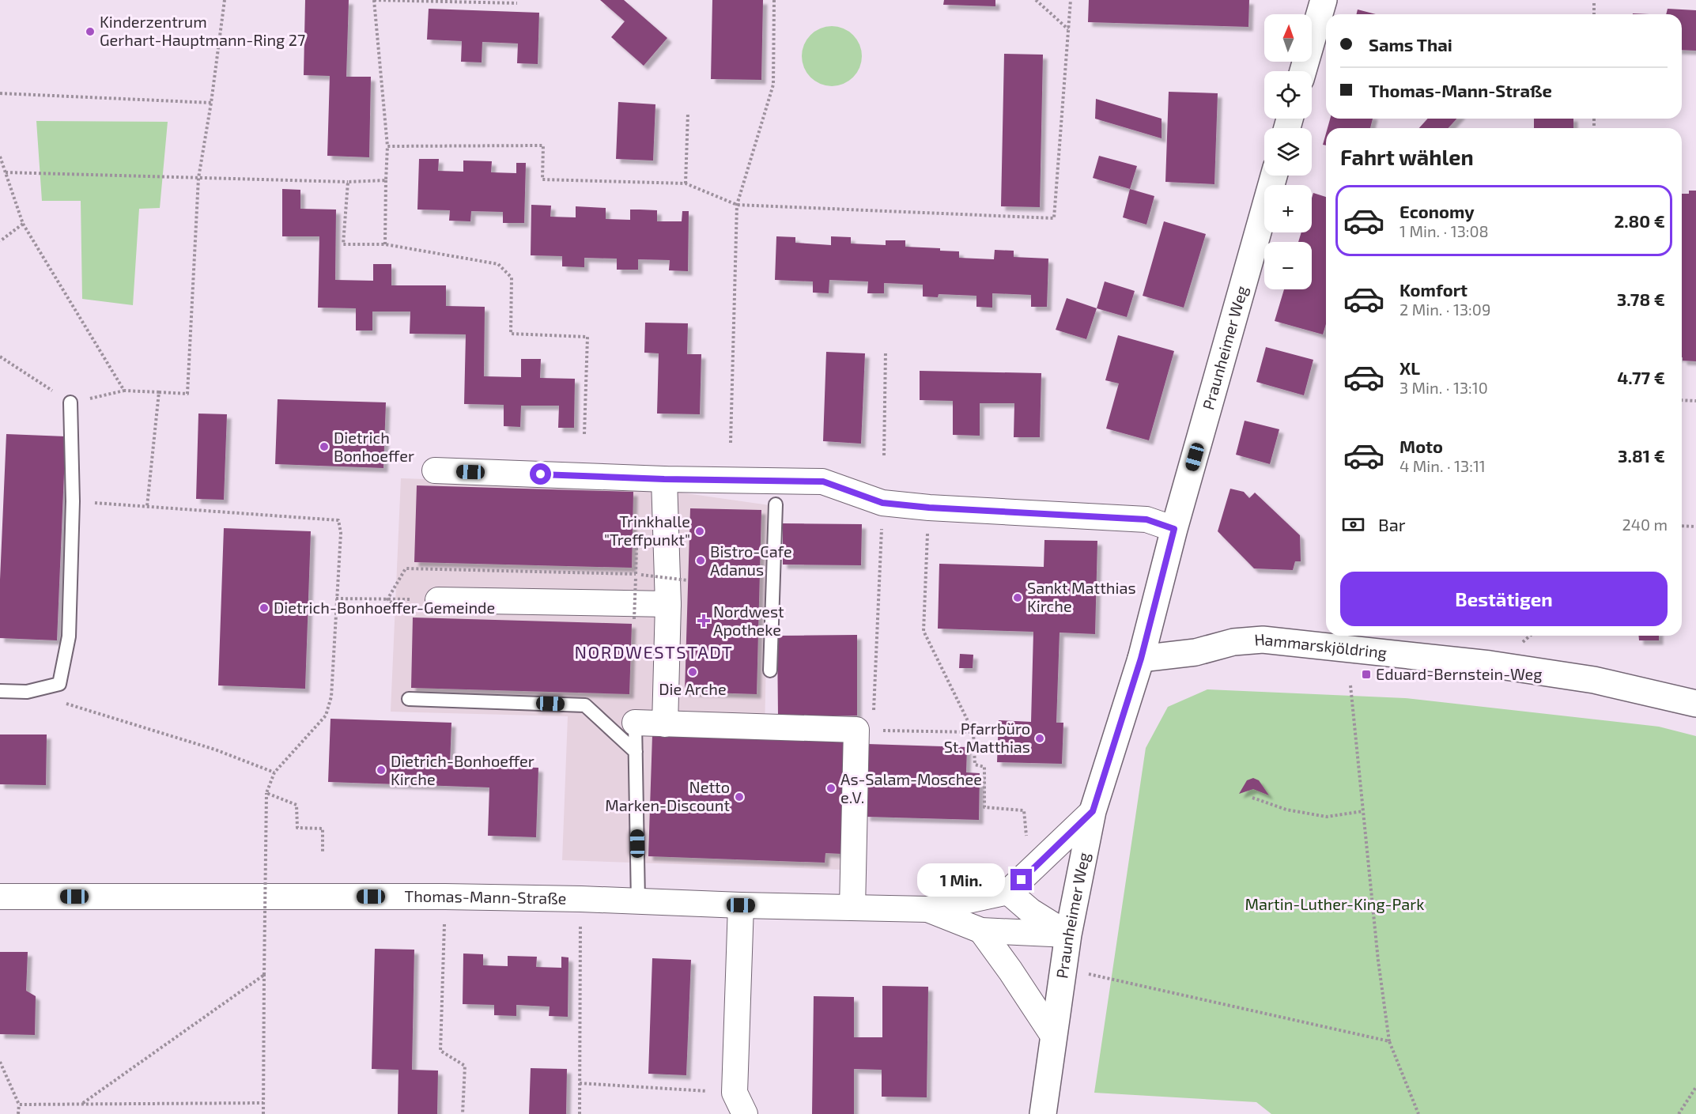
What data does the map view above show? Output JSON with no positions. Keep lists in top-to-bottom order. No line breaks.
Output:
{"streets":{"main road":["Praunheimer Weg","Hammarskjöldring"],"street":["Thomas-Mann-Straße"]},"crossings":[["Praunheimer Weg","Hammarskjöldring"],["Praunheimer Weg","Thomas-Mann-Straße"]],"districts":["NORDWESTSTADT"],"parks":["Martin-Luther-King-Park"],"places":{"other":["Kinderzentrum Gerhart-Hauptmann-Ring 27","Dietrich Bonhoeffer","Trinkhalle \"Treffpunkt\"","Bistro-Cafe Adanus","Sankt Matthias Kirche","Dietrich-Bonhoeffer-Gemeinde","Die Arche","Pfarrbüro St. Matthias","Dietrich-Bonhoeffer Kirche","As-Salam-Moschee e.V.","Netto Marken-Discount"],"health":["Nordwest Apotheke"],"transit":["Eduard-Bernstein-Weg"]},"north":"top","page":{"map_buttons":["+","−"],"banner":["Sams Thai","Thomas-Mann-Straße"],"heading":"Fahrt wählen","list":[{"name":"Economy","note":"1 Min. · 13:08","value":"2.80 €"},{"name":"Komfort","note":"2 Min. · 13:09","value":"3.78 €"},{"name":"XL","note":"3 Min. · 13:10","value":"4.77 €"},{"name":"Moto","note":"4 Min. · 13:11","value":"3.81 €"}],"pay":["Bar","240 m"],"buttons":"Bestätigen","bubble":"1 Min."}}
